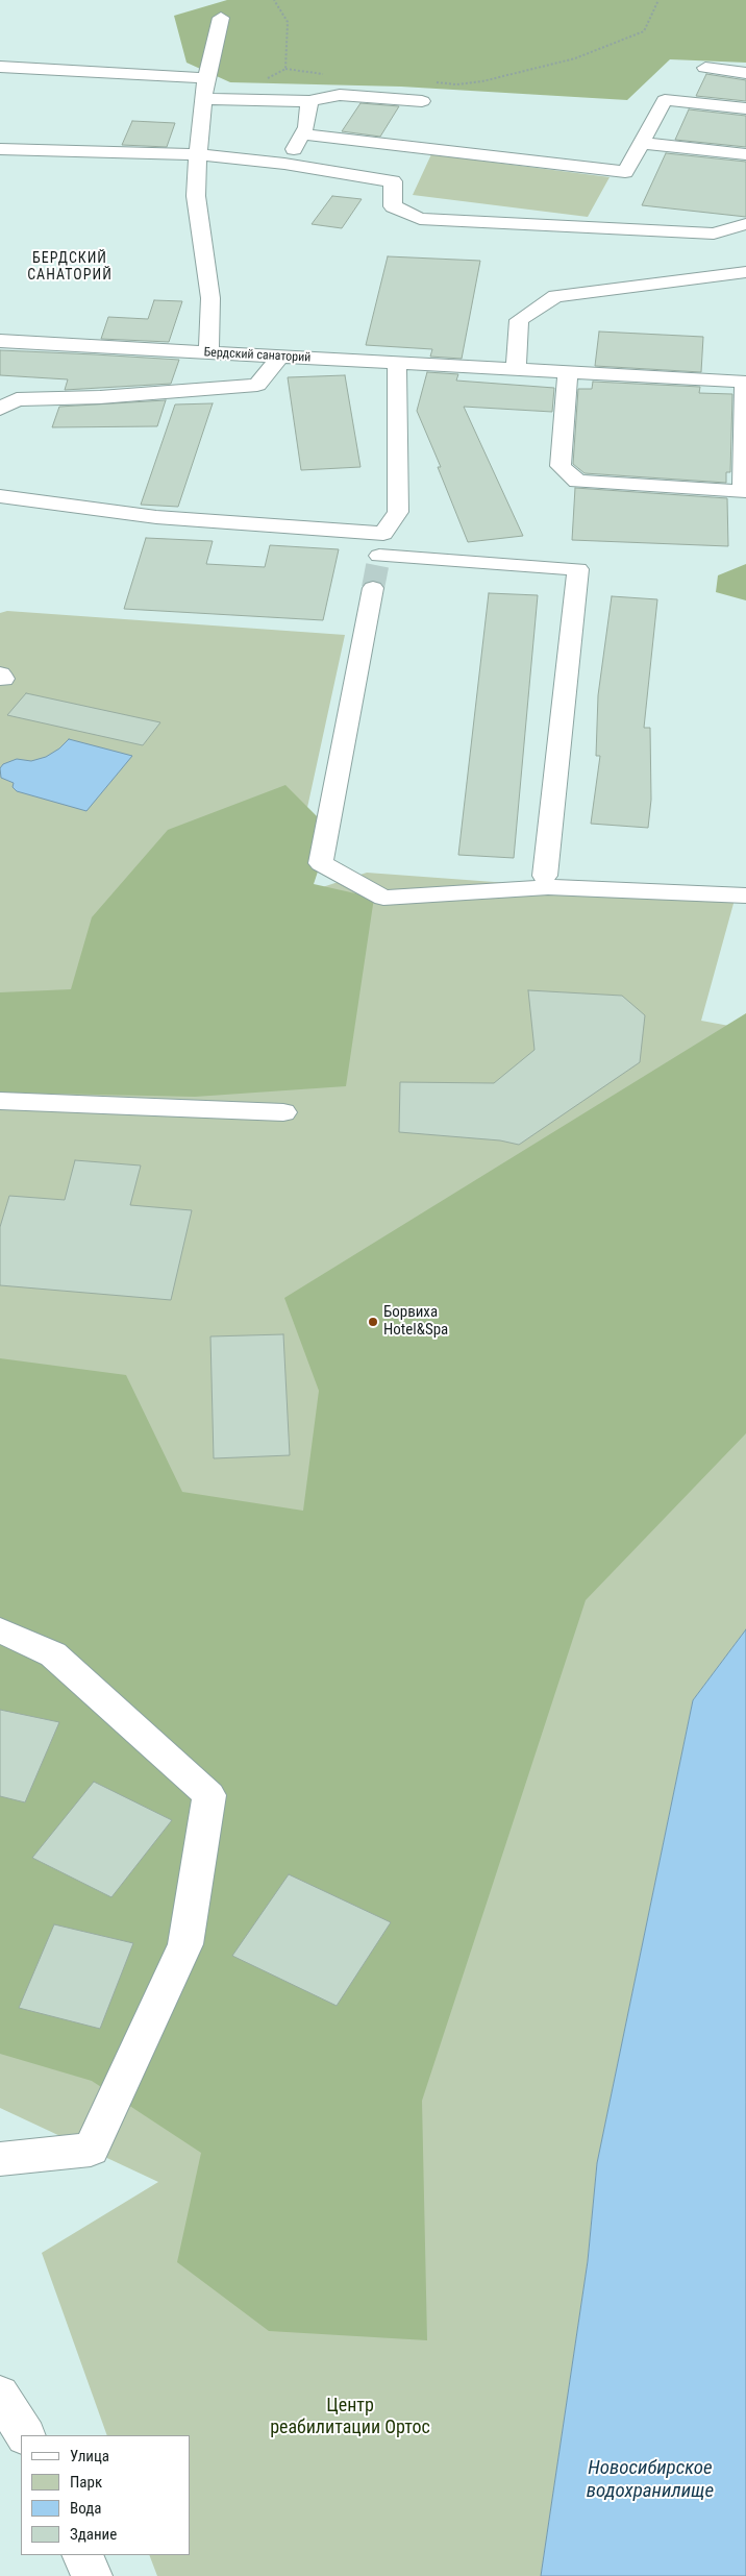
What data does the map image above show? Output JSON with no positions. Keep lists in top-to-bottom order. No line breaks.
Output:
{"streets":{"street":["Бердский санаторий"]},"districts":["БЕРДСКИЙ САНАТОРИЙ"],"water":["Новосибирское водохранилище"],"parks":["Центр реабилитации Ортос"],"places":["Борвиха Hotel&Spa"],"legend":["Улица","Парк","Вода","Здание"]}
